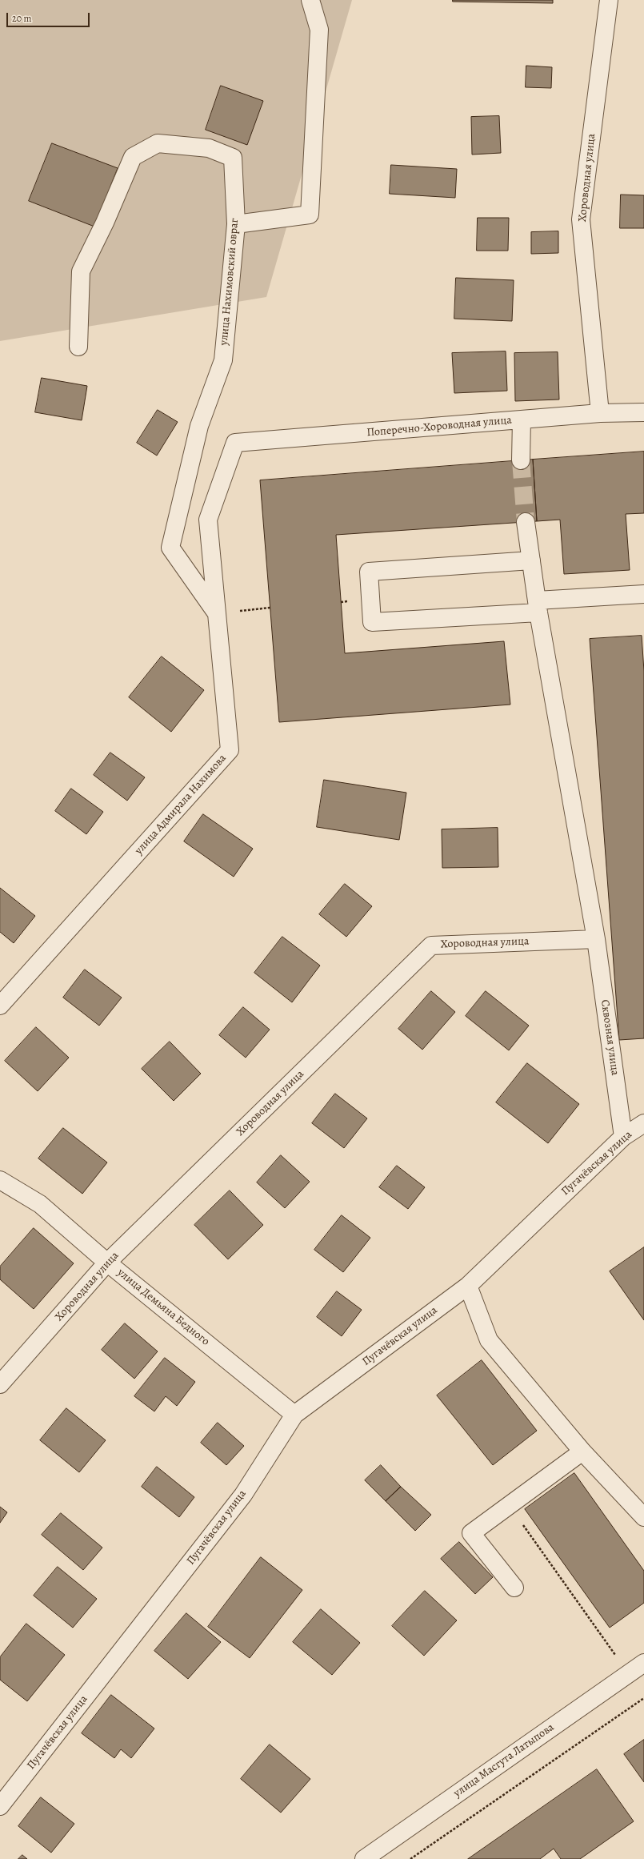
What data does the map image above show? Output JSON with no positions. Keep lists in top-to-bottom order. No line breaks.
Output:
{"streets":{"street":["Хороводная улица","улица Нахимовский овраг","Поперечно-Хороводная улица","улица Адмирала Нахимова","Сквозная улица","Пугачёвская улица","улица Демьяна Бедного","улица Масгута Латыпова"]},"crossings":[["Хороводная улица","Поперечно-Хороводная улица"],["Хороводная улица","Сквозная улица"],["Хороводная улица","улица Демьяна Бедного"],["улица Нахимовский овраг","улица Адмирала Нахимова"],["Поперечно-Хороводная улица","улица Адмирала Нахимова"],["Сквозная улица","Пугачёвская улица"],["Пугачёвская улица","улица Демьяна Бедного"]],"scale_bar":"20 m"}
